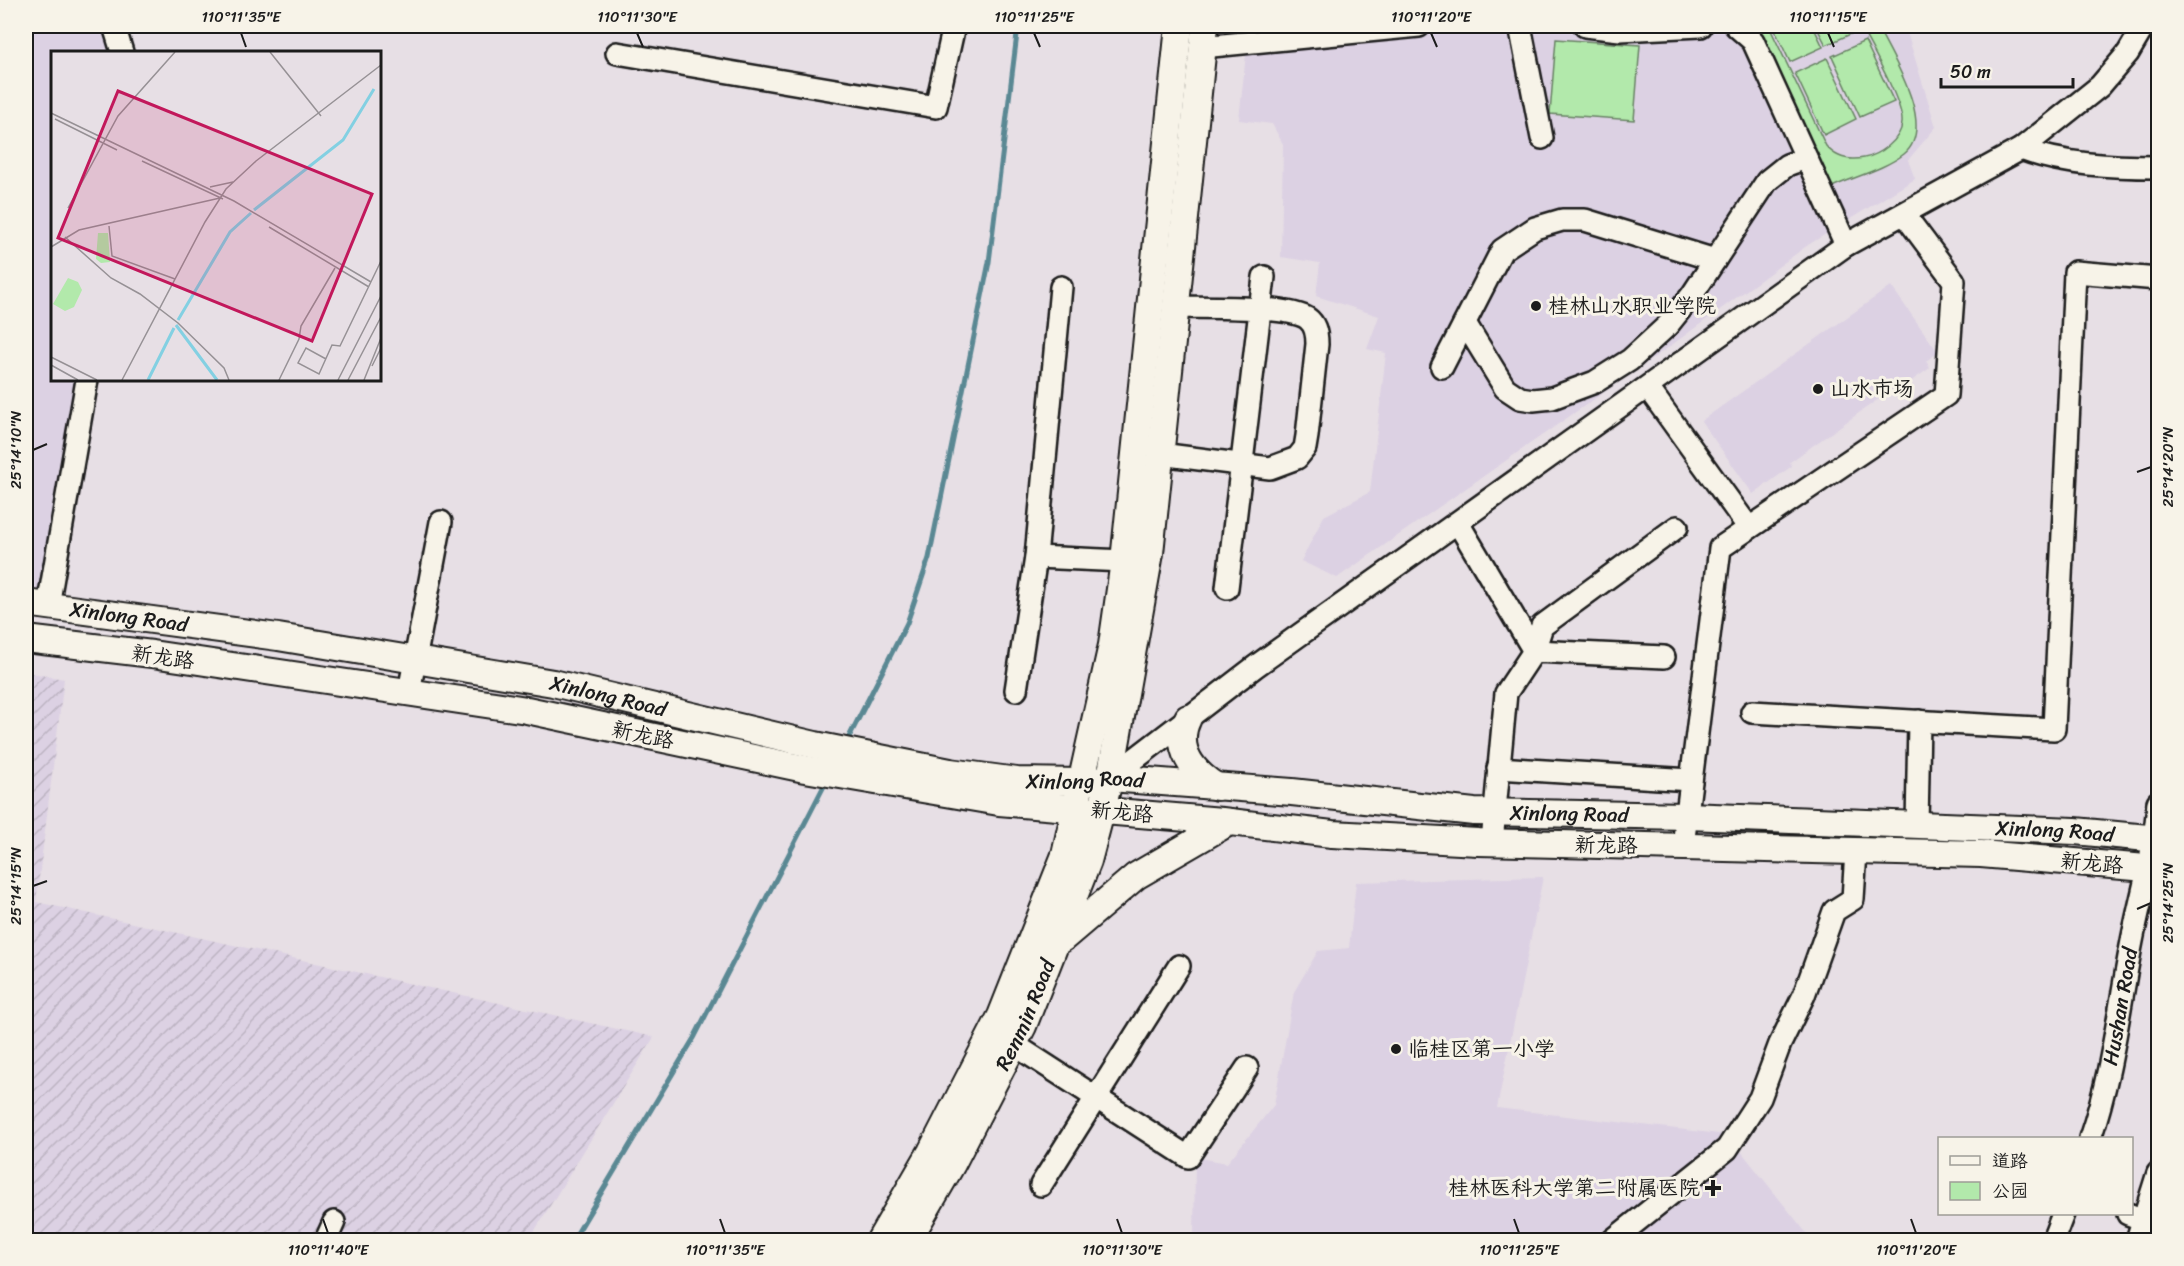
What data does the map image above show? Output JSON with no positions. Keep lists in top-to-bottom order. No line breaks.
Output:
{"streets":{"main road":["Xinlong Road","新龙路","Renmin Road"],"street":["Hushan Road"]},"crossings":[["Xinlong Road","新龙路"],["Xinlong Road","Hushan Road"],["Xinlong Road","Renmin Road"],["新龙路","Hushan Road"],["新龙路","Renmin Road"]],"places":{"other":["桂林山水职业学院","山水市场","临桂区第一小学"],"health":["桂林医科大学第二附属医院"]},"legend":["道路","公园"],"scale_bar":"50 m","coordinates":["110°11'35\"E","110°11'30\"E","110°11'25\"E","110°11'20\"E","110°11'15\"E","25°14'10\"N","25°14'20\"N","25°14'15\"N","25°14'25\"N","110°11'40\"E"]}
